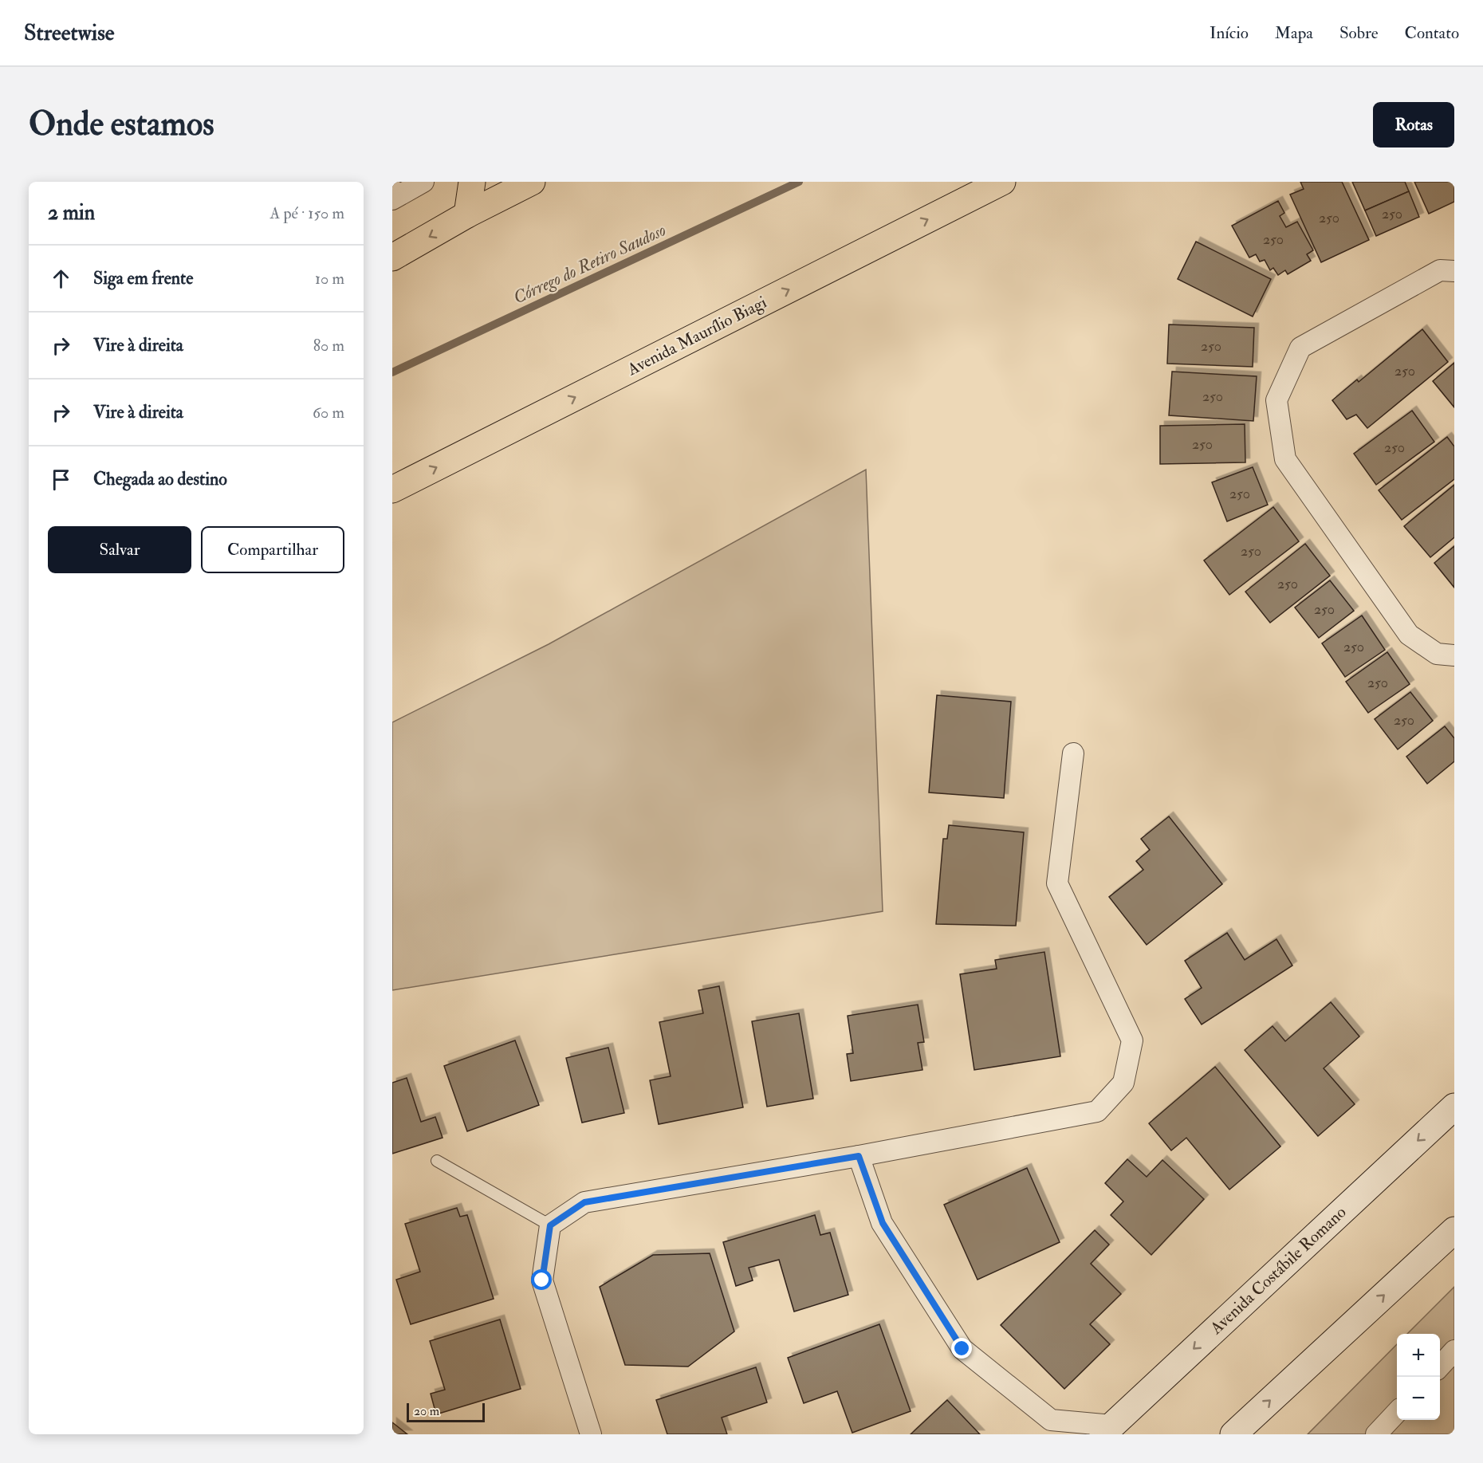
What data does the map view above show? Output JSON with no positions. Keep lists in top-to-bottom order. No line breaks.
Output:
{"streets":{"main road":["Avenida Maurílio Biagi","Avenida Costábile Romano"]},"one_way":["Avenida Maurílio Biagi"],"water":["Córrego do Retiro Saudoso"],"house_numbers":["250","250","250","250","250","250","250","250","250","250","250","250","250","250","250"],"scale_bar":"20 m","page":{"header":"Streetwise","nav":["Início","Mapa","Sobre","Contato"],"buttons":["Rotas",["Salvar","Compartilhar"]],"title":"Onde estamos","heading":["2 min","A pé · 150 m"],"list":[["Siga em frente","10 m"],["Vire à direita","80 m"],["Vire à direita","60 m"],"Chegada ao destino"],"map_buttons":["+","−"],"scale":"20 m"}}
